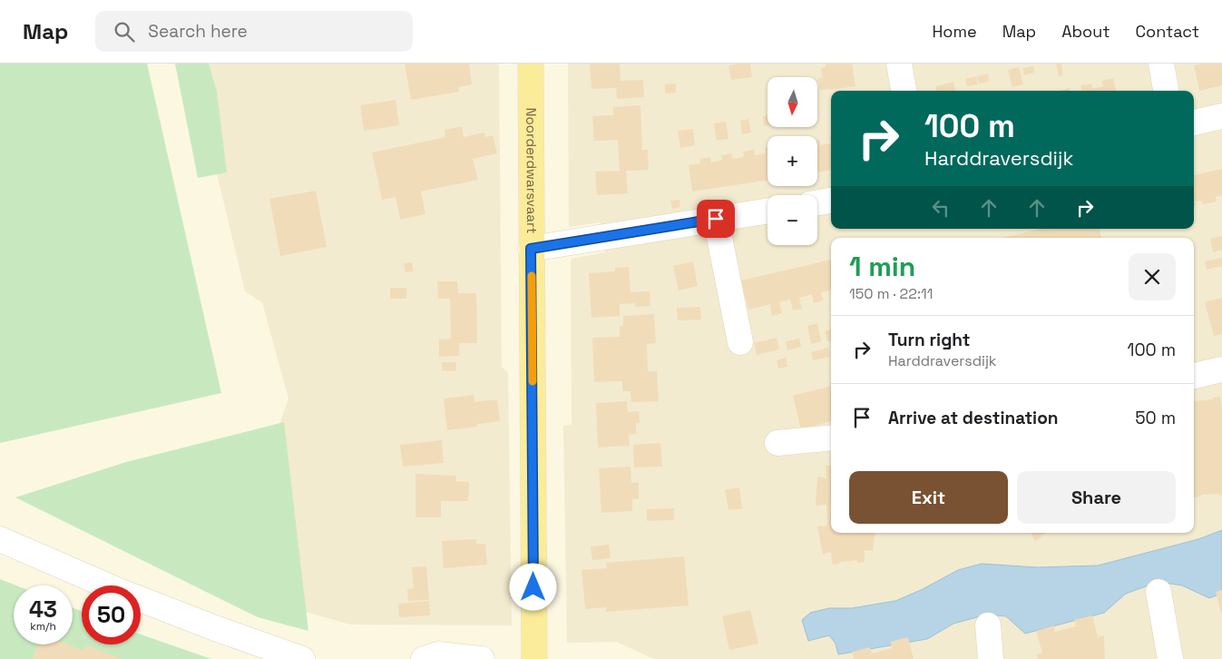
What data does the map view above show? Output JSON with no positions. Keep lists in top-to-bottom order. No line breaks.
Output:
{"streets":{"main road":["Noorderdwarsvaart"]},"north":"bottom","page":{"header":"Map","search":"Search here","nav":["Home","Map","About","Contact"],"map_buttons":["+","−"],"turn":["100 m","Harddraversdijk"],"heading":["1 min","150 m · 22:11"],"list":[{"name":"Turn right","note":"Harddraversdijk","value":"100 m"},{"name":"Arrive at destination","value":"50 m"}],"buttons":["Exit","Share"],"speed":"43 km/h","limit":"50"}}
